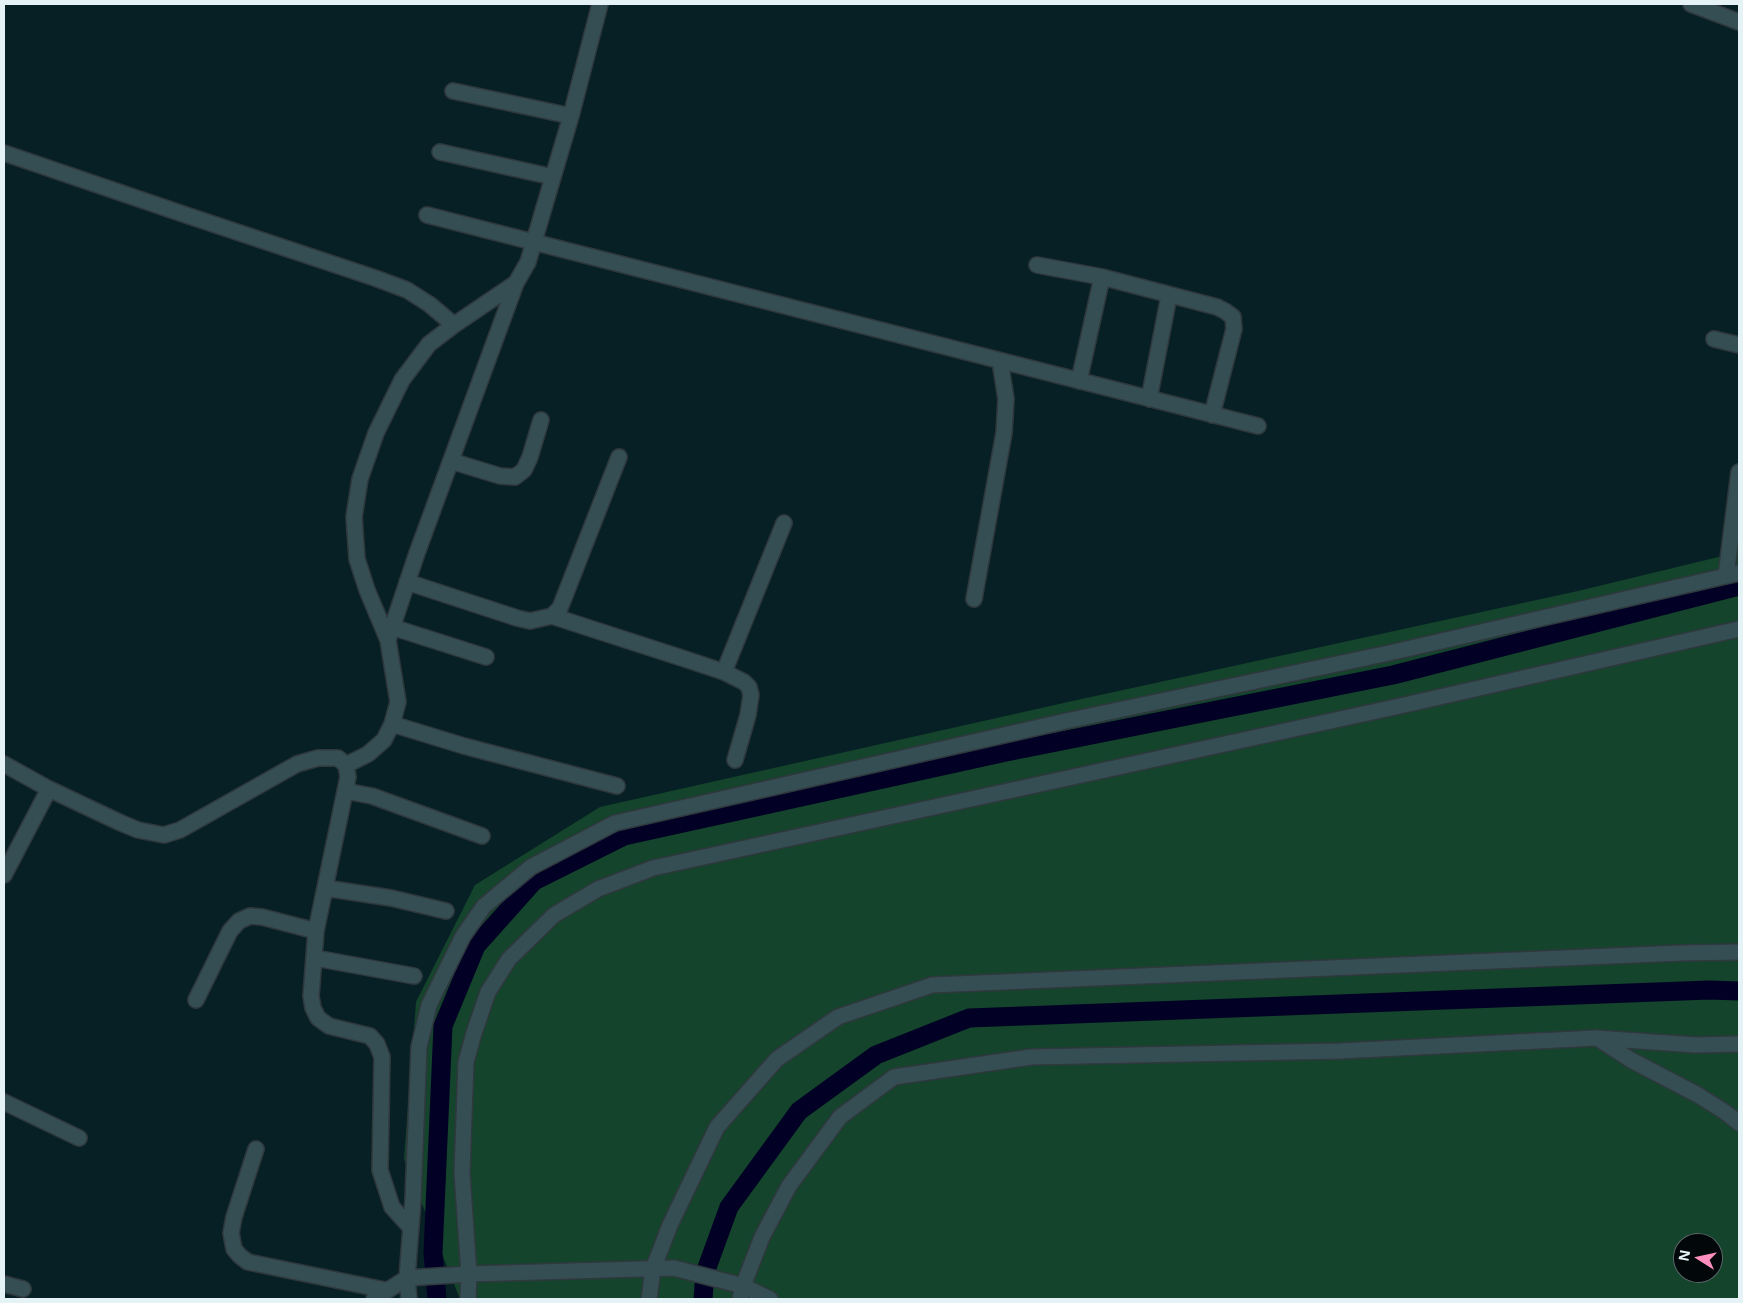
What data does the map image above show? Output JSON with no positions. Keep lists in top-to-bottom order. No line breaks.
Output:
{"north":"left"}
